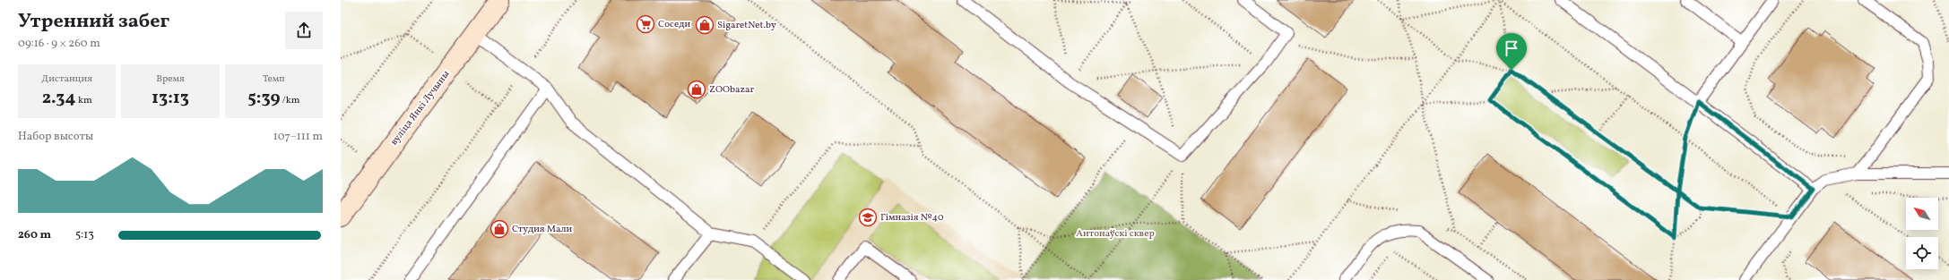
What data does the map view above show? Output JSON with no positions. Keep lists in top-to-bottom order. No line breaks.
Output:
{"streets":{"main road":["вуліца Янкі Лучыны"]},"parks":["Антонаўскі сквер"],"places":{"supermarket":["Соседи"],"shop":["SigaretNet.by","ZOObazar","Студия Мали"],"school or university":["Гімназія №40"]},"north":"top left","page":{"heading":["Утренний забег","09:16 · 9 × 260 m"],"stats":[["Дистанция","2.34 km"],["Время","13:13"],["Темп","5:39 /km"]],"chart":["Набор высоты","107–111 m"],"list":[{"name":"260 m","note":"5:13"}]}}
